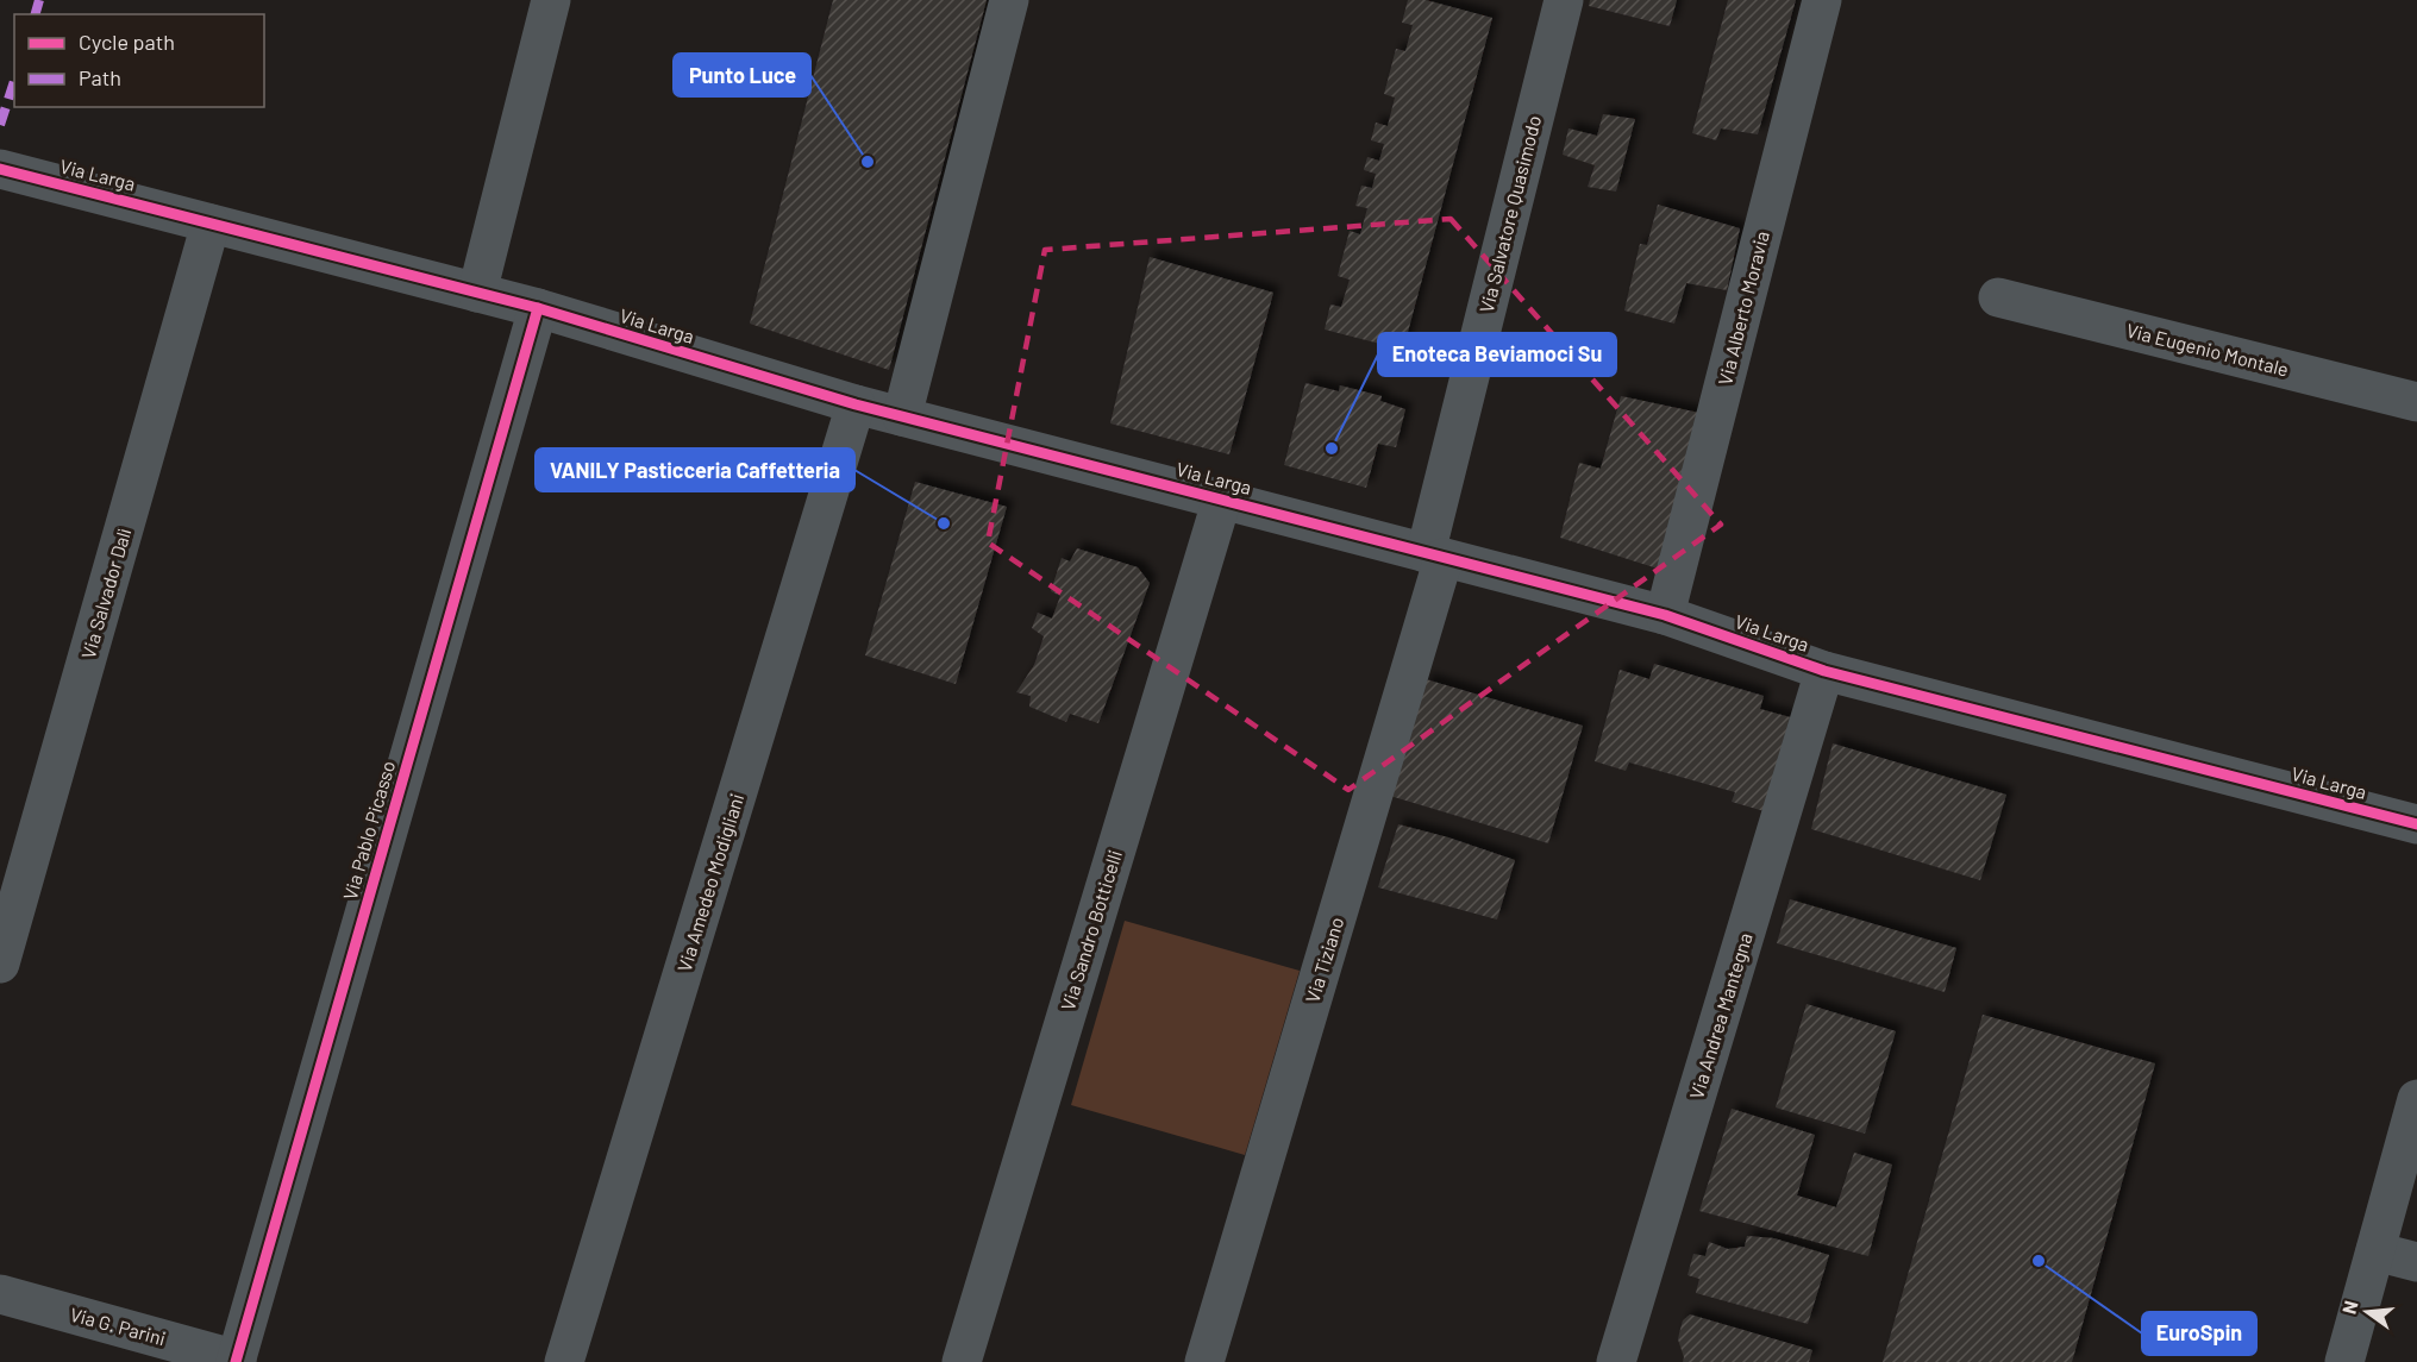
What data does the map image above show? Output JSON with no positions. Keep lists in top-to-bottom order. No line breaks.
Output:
{"streets":{"street":["Via Larga","Via Salvatore Quasimodo","Via Alberto Moravia","Via Eugenio Montale","Via Salvador Dalì","Via Pablo Picasso","Via Amedeo Modigliani","Via Sandro Botticelli","Via Tiziano","Via Andrea Mantegna","Via G. Parini"]},"crossings":[["Via Larga","Via Salvatore Quasimodo"],["Via Larga","Via Alberto Moravia"],["Via Larga","Via Salvador Dalì"],["Via Larga","Via Pablo Picasso"],["Via Larga","Via Amedeo Modigliani"],["Via Larga","Via Sandro Botticelli"],["Via Larga","Via Tiziano"],["Via Larga","Via Andrea Mantegna"],["Via Salvatore Quasimodo","Via Tiziano"],["Via Pablo Picasso","Via G. Parini"]],"places":["Punto Luce","Enoteca Beviamoci Su","VANILY Pasticceria Caffetteria","EuroSpin"],"legend":["Cycle path","Path"],"north":"left"}
